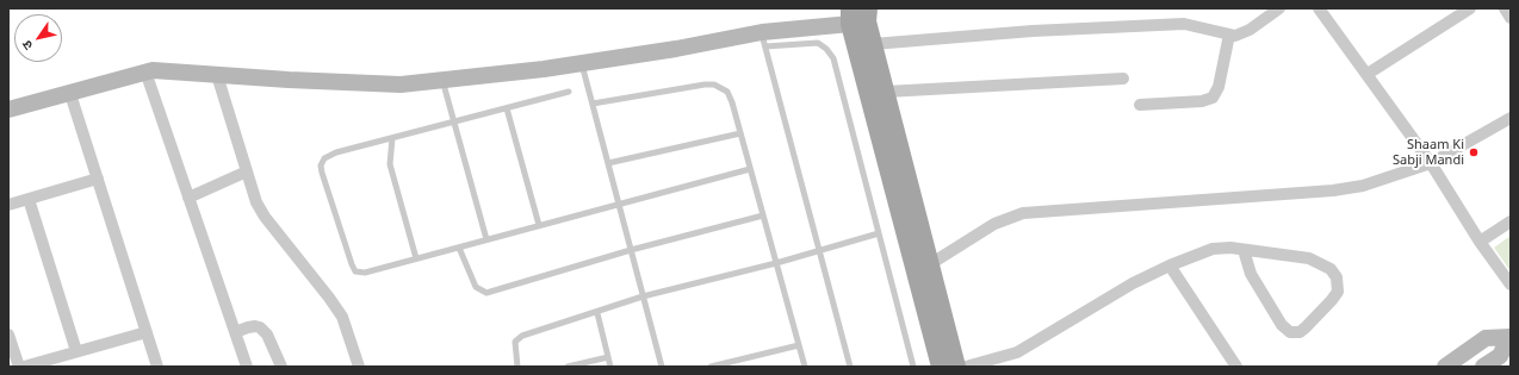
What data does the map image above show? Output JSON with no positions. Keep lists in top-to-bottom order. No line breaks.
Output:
{"places":["Shaam Ki Sabji Mandi"],"north":"bottom left"}
